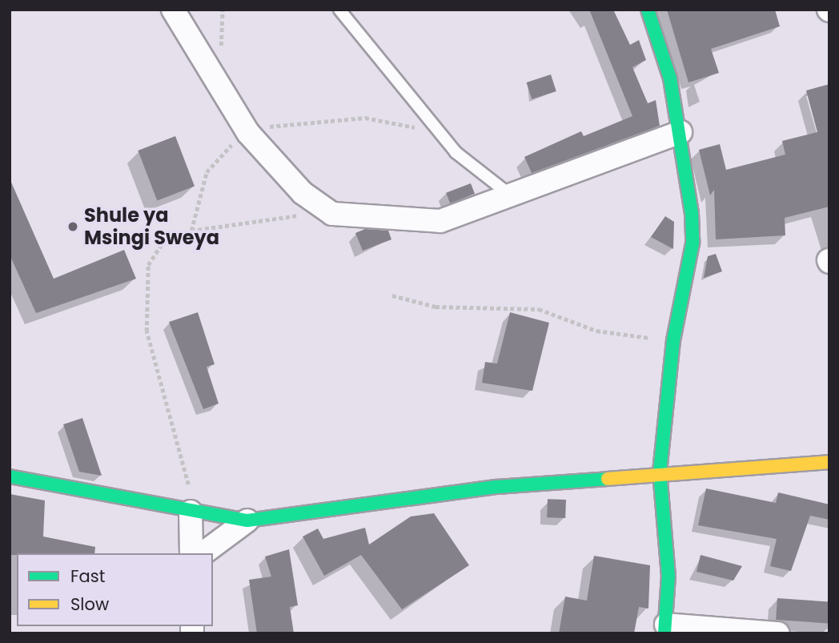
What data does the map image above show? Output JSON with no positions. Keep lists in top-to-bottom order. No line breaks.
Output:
{"places":["Shule ya Msingi Sweya"],"legend":["Fast","Slow"]}
